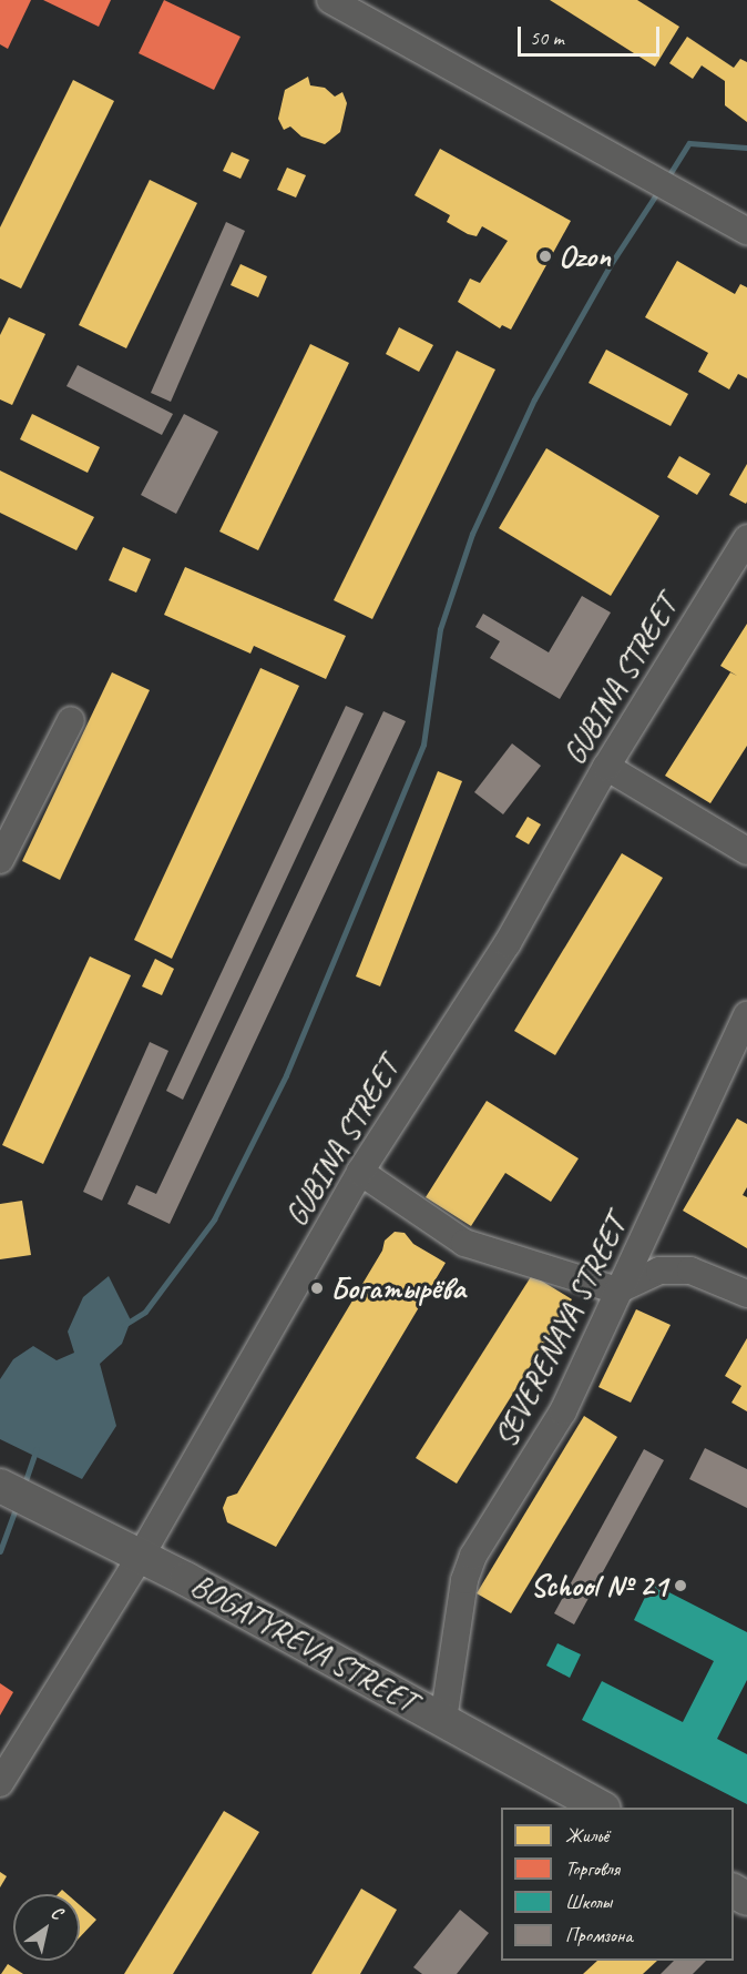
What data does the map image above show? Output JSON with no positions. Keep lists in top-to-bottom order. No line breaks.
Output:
{"streets":{"main road":["BOGATYREVA STREET"],"street":["GUBINA STREET","SEVERENAYA STREET"]},"crossings":[["GUBINA STREET","BOGATYREVA STREET"],["SEVERENAYA STREET","BOGATYREVA STREET"]],"places":["Ozon","Богатырёва","School № 21"],"legend":["Жильё","Торговля","Школы","Промзона"],"scale_bar":"50 m","north":"top right"}
